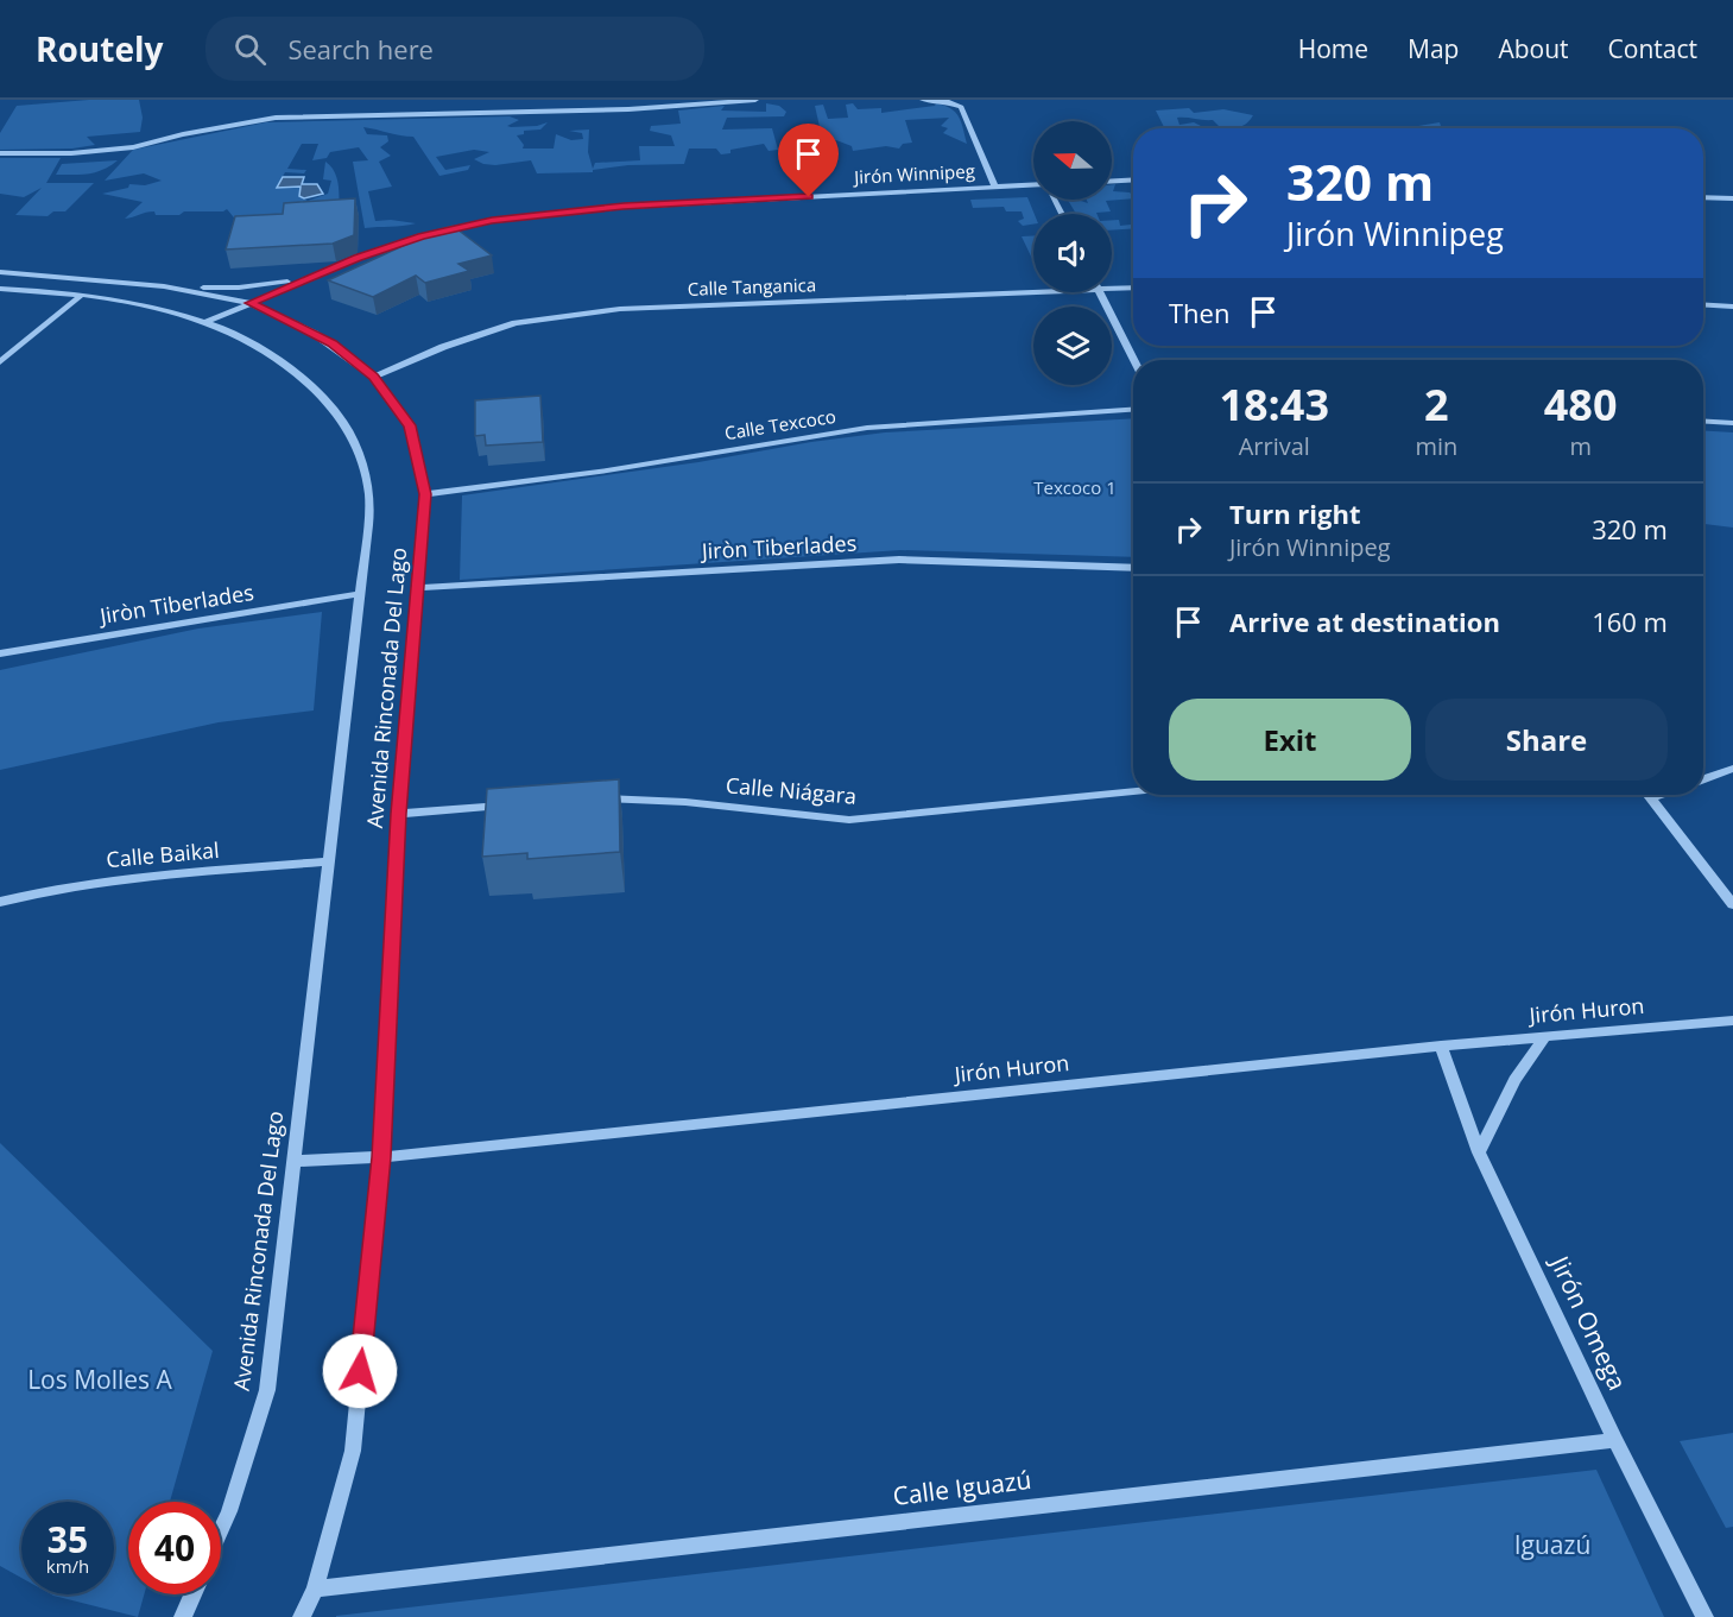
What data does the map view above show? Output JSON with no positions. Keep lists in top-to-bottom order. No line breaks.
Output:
{"streets":{"street":["Jirón Winnipeg","Calle Tanganica","Calle Texcoco","Jiròn Tiberlades","Avenida Rinconada Del Lago","Calle Niágara","Calle Baikal","Jirón Huron","Jirón Omega","Calle Iguazú"]},"crossings":[["Jirón Winnipeg","Avenida Rinconada Del Lago"],["Calle Tanganica","Avenida Rinconada Del Lago"],["Calle Texcoco","Avenida Rinconada Del Lago"],["Jiròn Tiberlades","Avenida Rinconada Del Lago"],["Avenida Rinconada Del Lago","Calle Baikal"],["Avenida Rinconada Del Lago","Jirón Huron"],["Avenida Rinconada Del Lago","Calle Iguazú"],["Jirón Huron","Jirón Omega"],["Jirón Omega","Calle Iguazú"]],"parks":["Texcoco 1","Los Molles A","Iguazú"],"north":"left","page":{"header":"Routely","search":"Search here","nav":["Home","Map","About","Contact"],"turn":["320 m","Jirón Winnipeg"],"then":"Then","eta":["18:43","Arrival","2","min","480","m"],"list":[{"name":"Turn right","note":"Jirón Winnipeg","value":"320 m"},{"name":"Arrive at destination","value":"160 m"}],"buttons":["Exit","Share"],"speed":"35 km/h","limit":"40"}}
